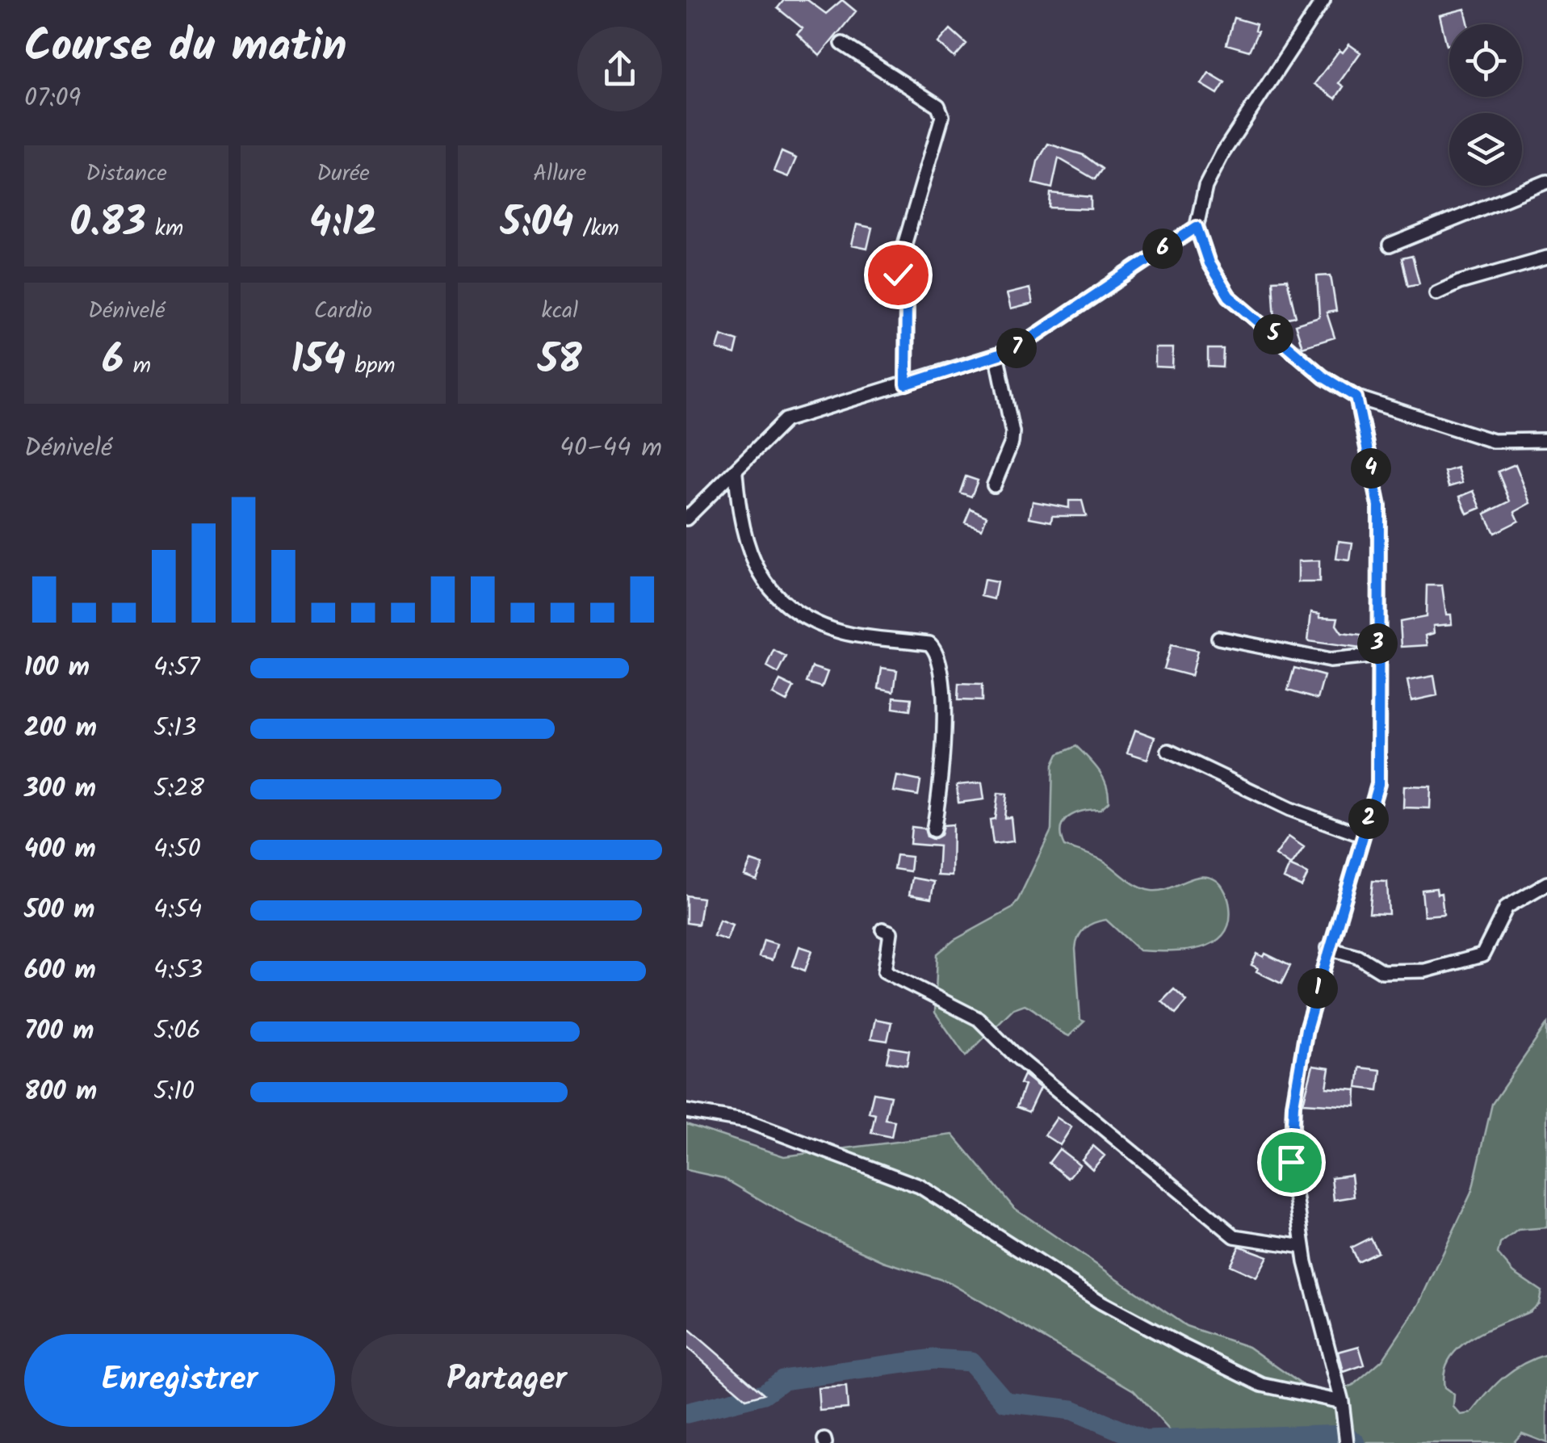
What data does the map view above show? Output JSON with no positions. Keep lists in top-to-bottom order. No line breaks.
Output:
{"page":{"heading":["Course du matin","07:09"],"stats":[["Distance","0.83 km"],["Durée","4:12"],["Allure","5:04 /km"],["Dénivelé","6 m"],["Cardio","154 bpm"],["kcal","58"]],"pins":["6","5","7","4","3","2","1"],"chart":["Dénivelé","40–44 m"],"list":[{"name":"100 m","note":"4:57"},{"name":"200 m","note":"5:13"},{"name":"300 m","note":"5:28"},{"name":"400 m","note":"4:50"},{"name":"500 m","note":"4:54"},{"name":"600 m","note":"4:53"},{"name":"700 m","note":"5:06"},{"name":"800 m","note":"5:10"}],"buttons":["Enregistrer","Partager"]}}
